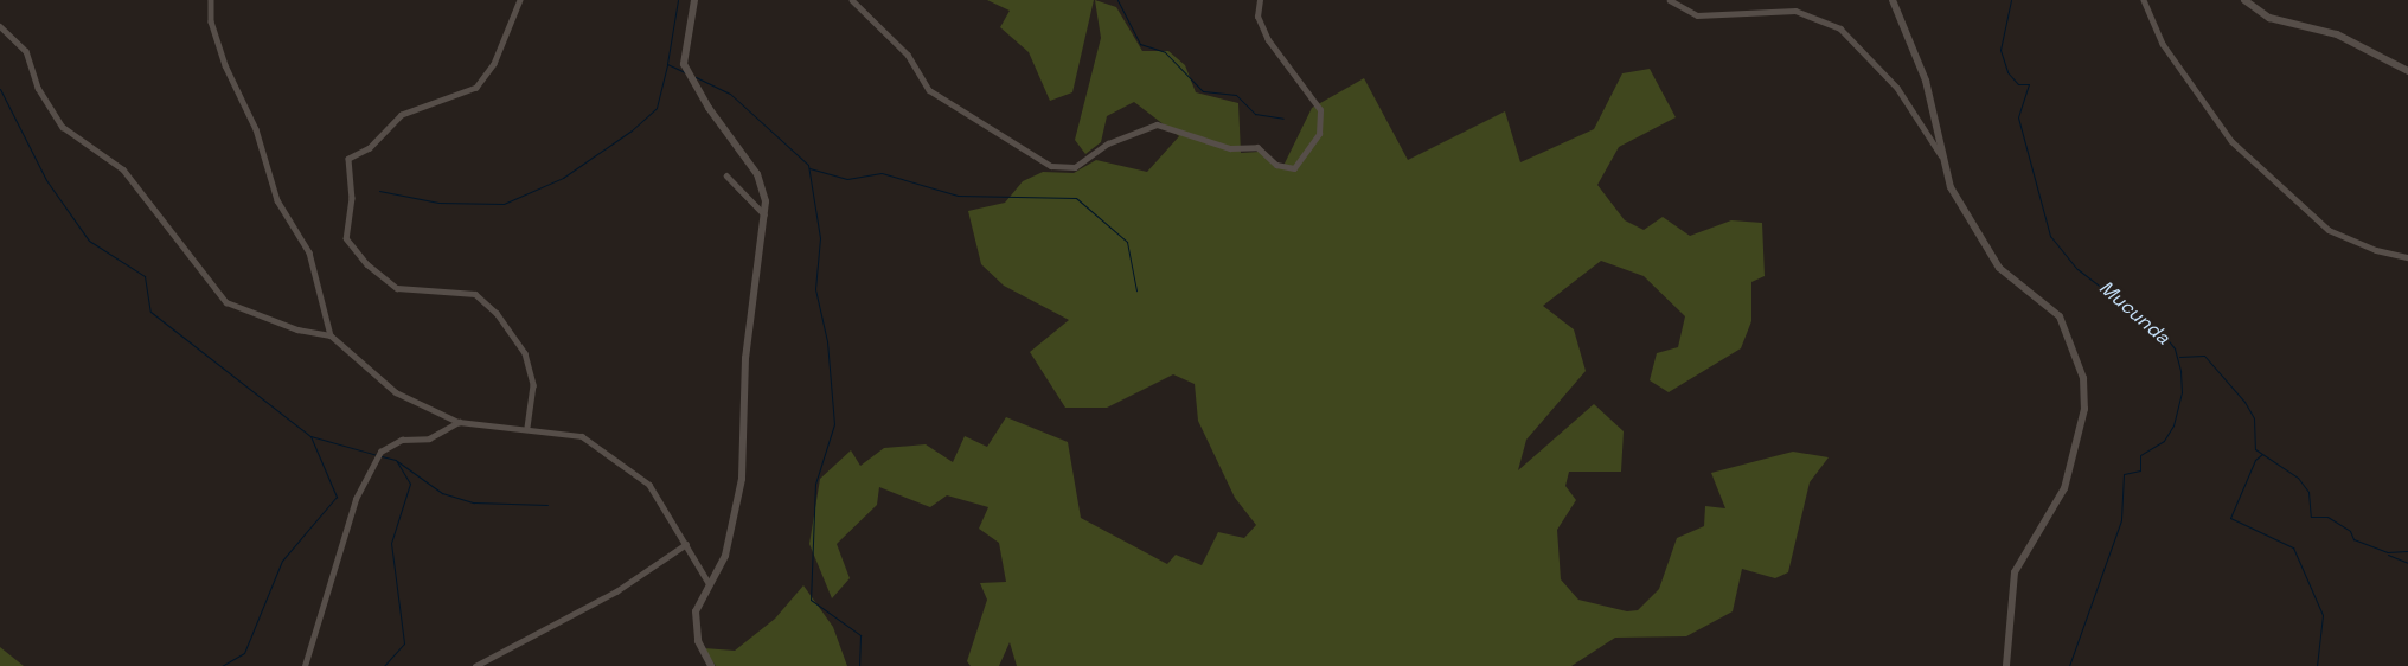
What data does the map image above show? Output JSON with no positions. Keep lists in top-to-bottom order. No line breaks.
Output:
{"water":["Mucunda"]}
